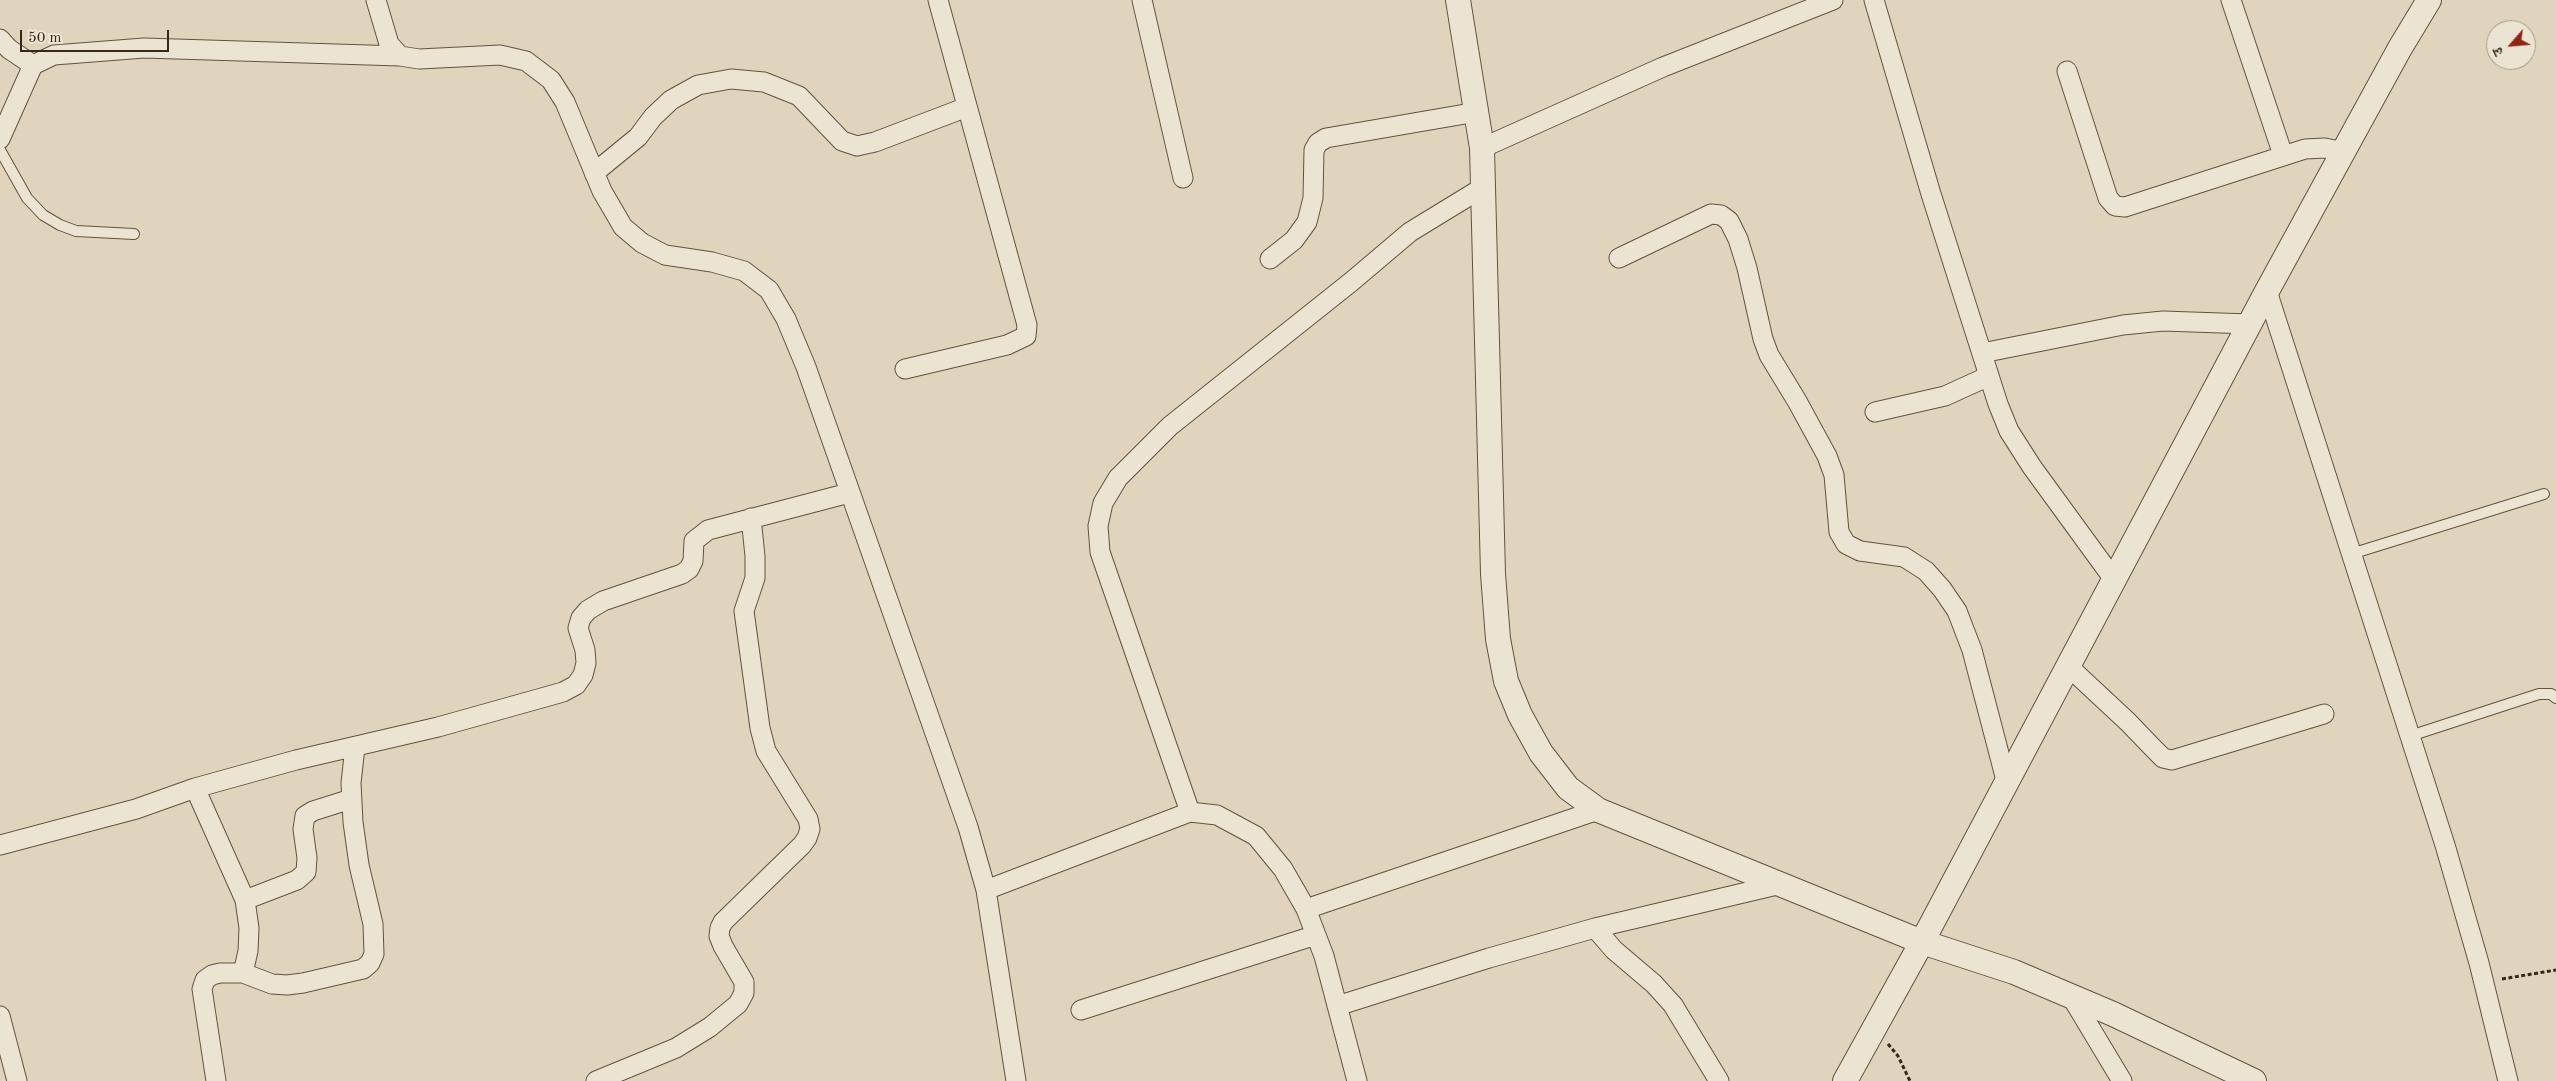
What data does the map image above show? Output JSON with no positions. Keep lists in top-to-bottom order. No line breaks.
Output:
{"scale_bar":"50 m","north":"bottom left"}
